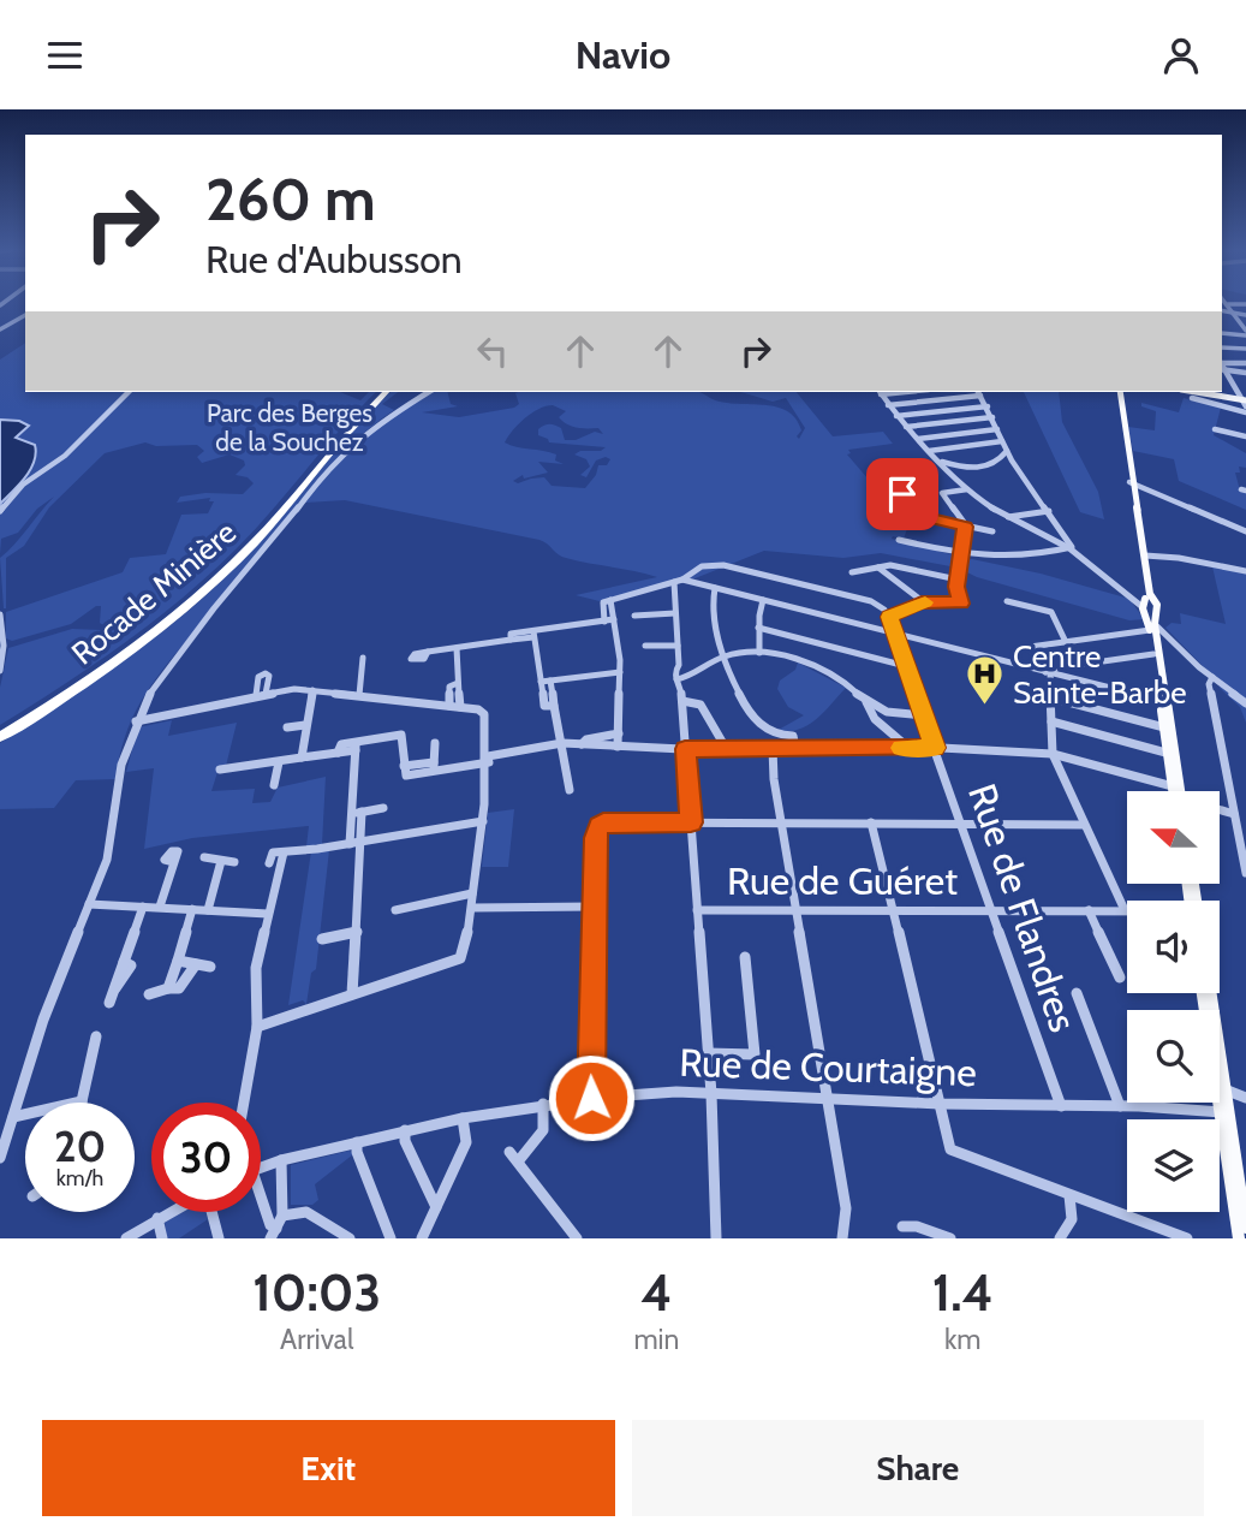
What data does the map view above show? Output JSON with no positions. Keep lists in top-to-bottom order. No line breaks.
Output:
{"streets":{"highway":["Rocade Minière"],"street":["Rue de Guéret","Rue de Flandres","Rue de Courtaigne"]},"crossings":[["Rue de Guéret","Rue de Flandres"],["Rue de Flandres","Rue de Courtaigne"]],"parks":["Parc des Berges de la Souchez"],"places":{"hospital":["Centre Sainte-Barbe"]},"north":"left","page":{"header":"Navio","turn":["260 m","Rue d'Aubusson"],"speed":"20 km/h","limit":"30","eta":["10:03","Arrival","4","min","1.4","km"],"buttons":["Exit","Share"]}}
